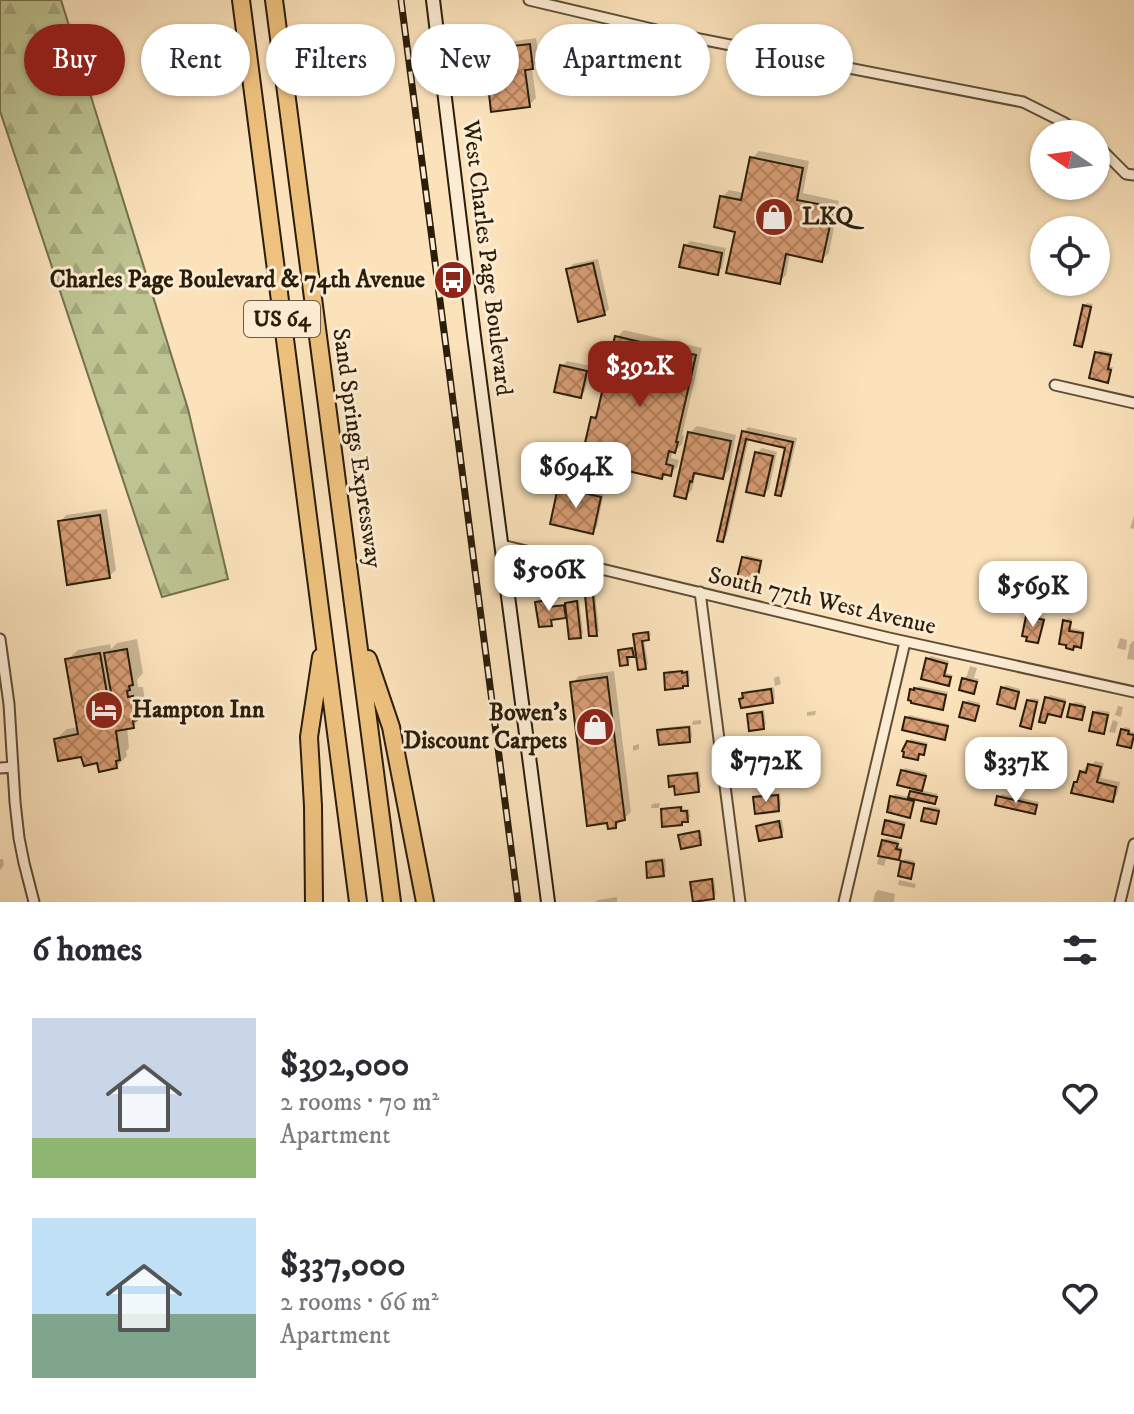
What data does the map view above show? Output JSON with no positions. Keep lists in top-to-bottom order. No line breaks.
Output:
{"streets":{"highway":["US 64","Sand Springs Expressway"],"main road":["West Charles Page Boulevard"],"street":["South 77th West Avenue"]},"crossings":[["West Charles Page Boulevard","South 77th West Avenue"]],"places":{"shop":["LKQ","Bowen's Discount Carpets"],"bus stop":["Charles Page Boulevard & 74th Avenue"],"hotel":["Hampton Inn"]},"north":"left","page":{"chip":["Buy","Rent","Filters","New","Apartment","House"],"price":["$392K","$694K","$506K","$569K","$772K","$337K"],"heading":"6 homes","list":[{"name":"$392,000","note":"2 rooms · 70 m² · Apartment"},{"name":"$337,000","note":"2 rooms · 66 m² · Apartment"}]}}
